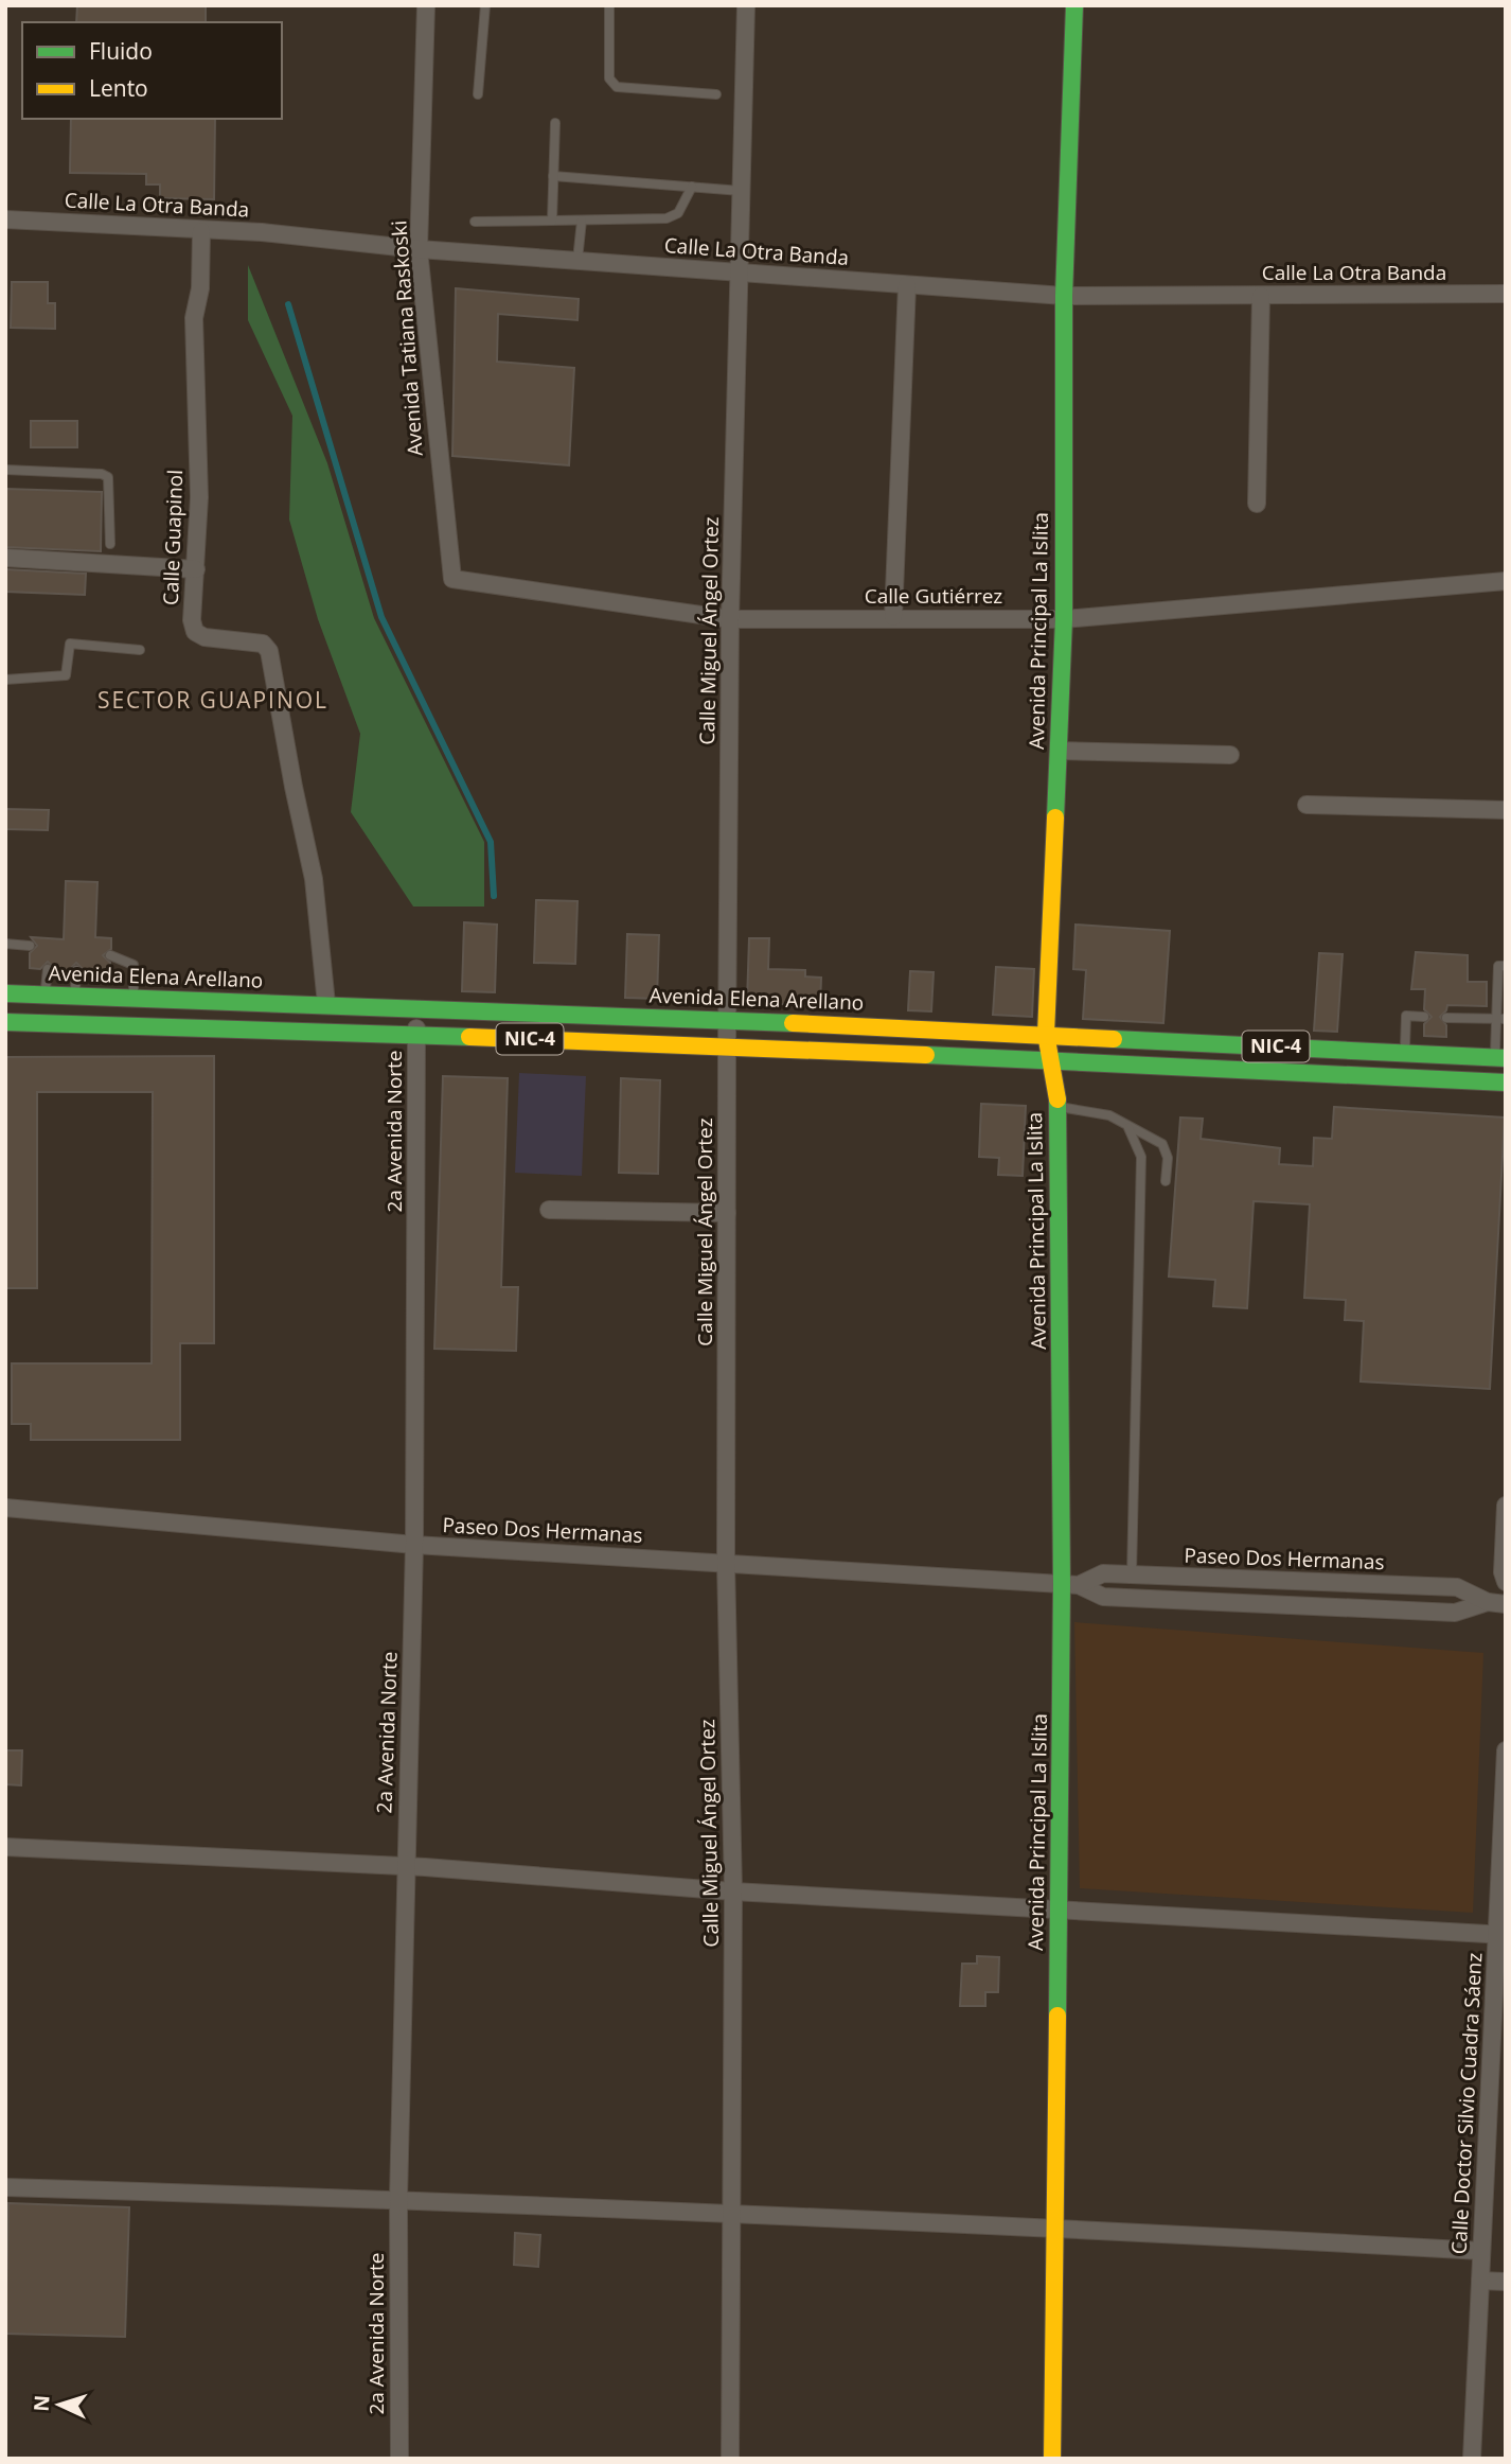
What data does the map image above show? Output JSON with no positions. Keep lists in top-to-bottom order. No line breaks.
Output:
{"streets":{"main road":["Avenida Principal La Islita","Avenida Elena Arellano","NIC-4"],"street":["Calle La Otra Banda","Avenida Tatiana Raskoski","Calle Guapinol","Calle Gutiérrez","Calle Miguel Ángel Ortez","2a Avenida Norte","Paseo Dos Hermanas","Calle Doctor Silvio Cuadra Sáenz"]},"crossings":[["Calle La Otra Banda","Avenida Tatiana Raskoski"],["Calle La Otra Banda","Calle Guapinol"],["Calle La Otra Banda","Calle Miguel Ángel Ortez"],["Calle La Otra Banda","Avenida Principal La Islita"],["Avenida Tatiana Raskoski","Calle Gutiérrez"],["Calle Guapinol","Avenida Elena Arellano"],["Calle Gutiérrez","Calle Miguel Ángel Ortez"],["Calle Gutiérrez","Avenida Principal La Islita"],["Calle Miguel Ángel Ortez","Avenida Elena Arellano"],["Calle Miguel Ángel Ortez","NIC-4"],["Calle Miguel Ángel Ortez","Paseo Dos Hermanas"],["Avenida Principal La Islita","Avenida Elena Arellano"],["Avenida Principal La Islita","NIC-4"],["Avenida Principal La Islita","Paseo Dos Hermanas"],["Avenida Elena Arellano","2a Avenida Norte"],["NIC-4","2a Avenida Norte"],["2a Avenida Norte","Paseo Dos Hermanas"]],"districts":["SECTOR GUAPINOL"],"legend":["Fluido","Lento"],"north":"left"}
